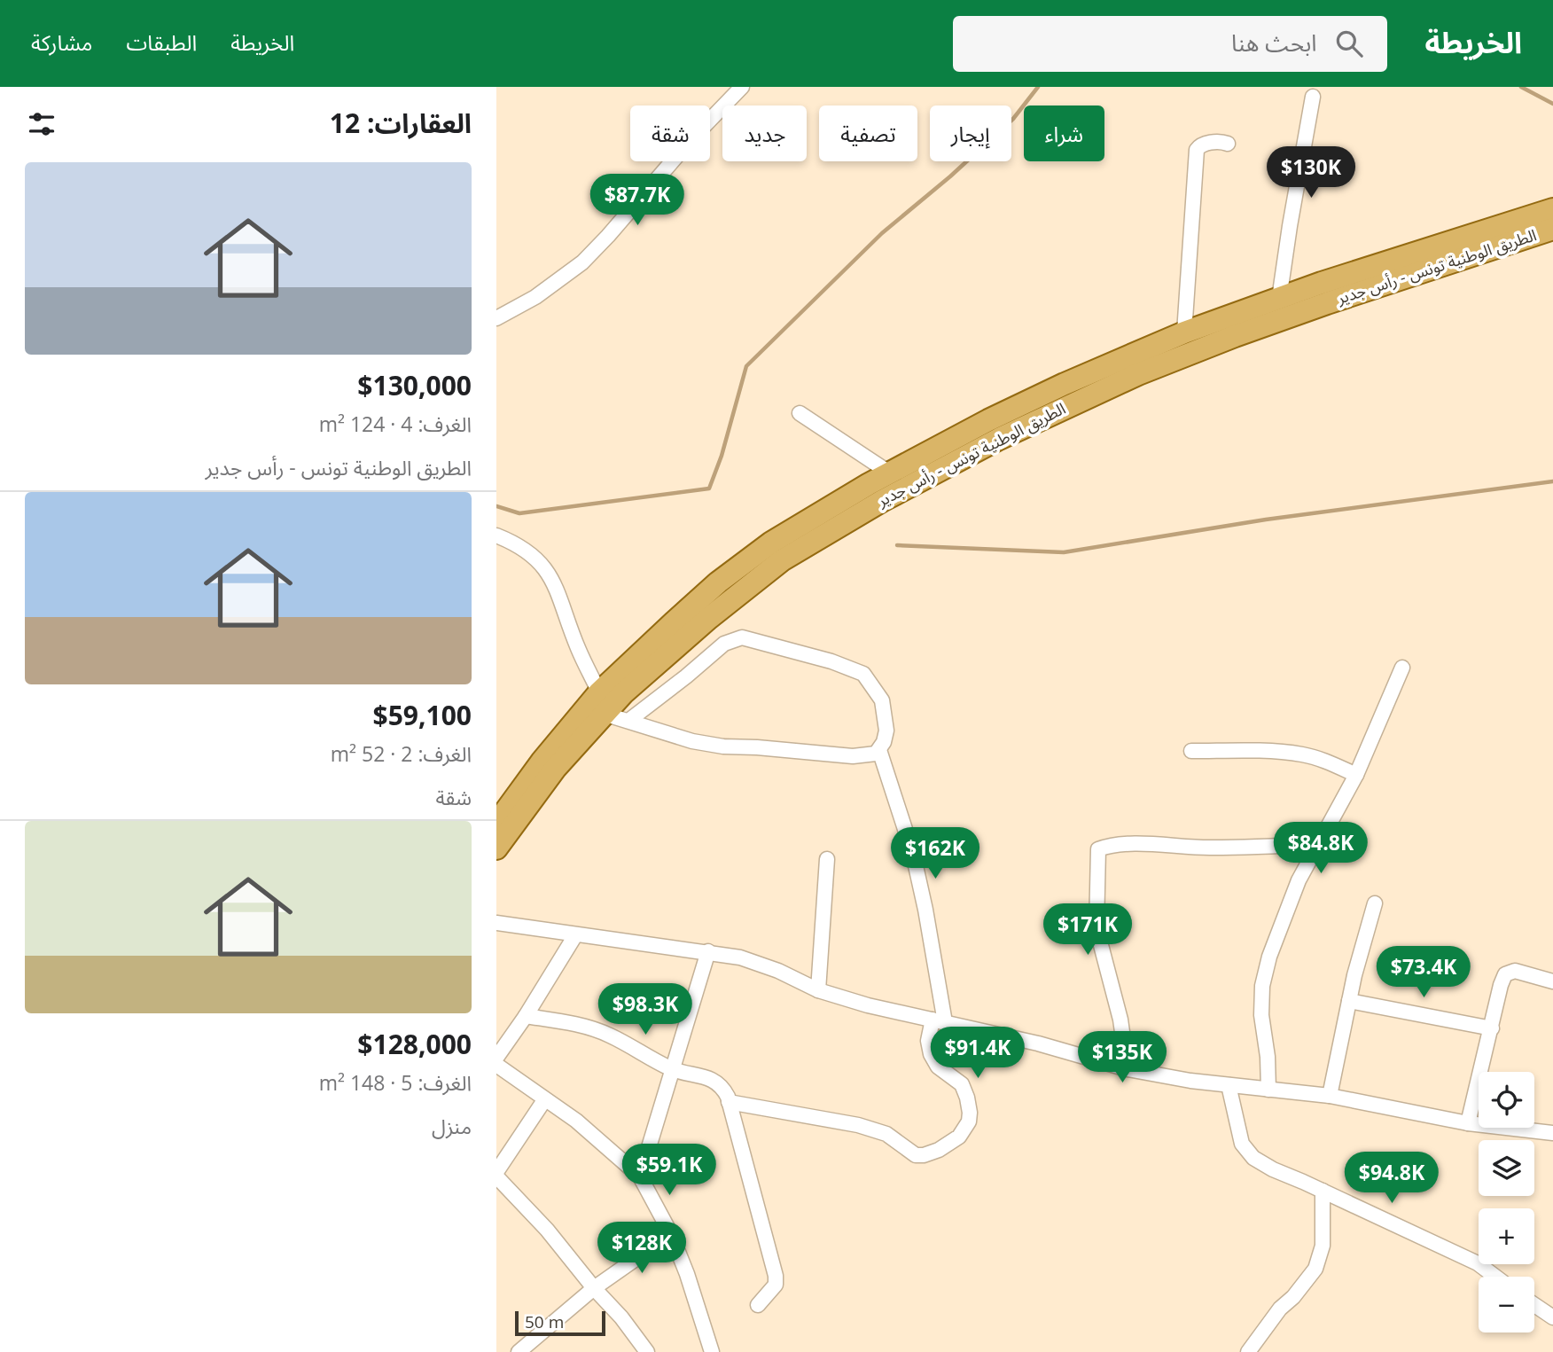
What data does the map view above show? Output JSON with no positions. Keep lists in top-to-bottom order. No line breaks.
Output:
{"streets":{"main road":["الطريق الوطنية تونس - رأس جدير"]},"scale_bar":"50 m","page":{"header":"الخريطة","search":"ابحث هنا","nav":["الخريطة","الطبقات","مشاركة"],"heading":"العقارات: 12","chip":["شراء","إيجار","تصفية","جديد","شقة"],"price":["$130K","$87.7K","$84.8K","$162K","$171K","$73.4K","$98.3K","$91.4K","$135K","$59.1K","$94.8K","$128K"],"list":[{"name":"$130,000","note":"الغرف: 4 · 124 m² · الطريق الوطنية تونس - رأس جدير"},{"name":"$59,100","note":"الغرف: 2 · 52 m² · شقة"},{"name":"$128,000","note":"الغرف: 5 · 148 m² · منزل"}],"map_buttons":["+","−"],"scale":"50 m"}}
